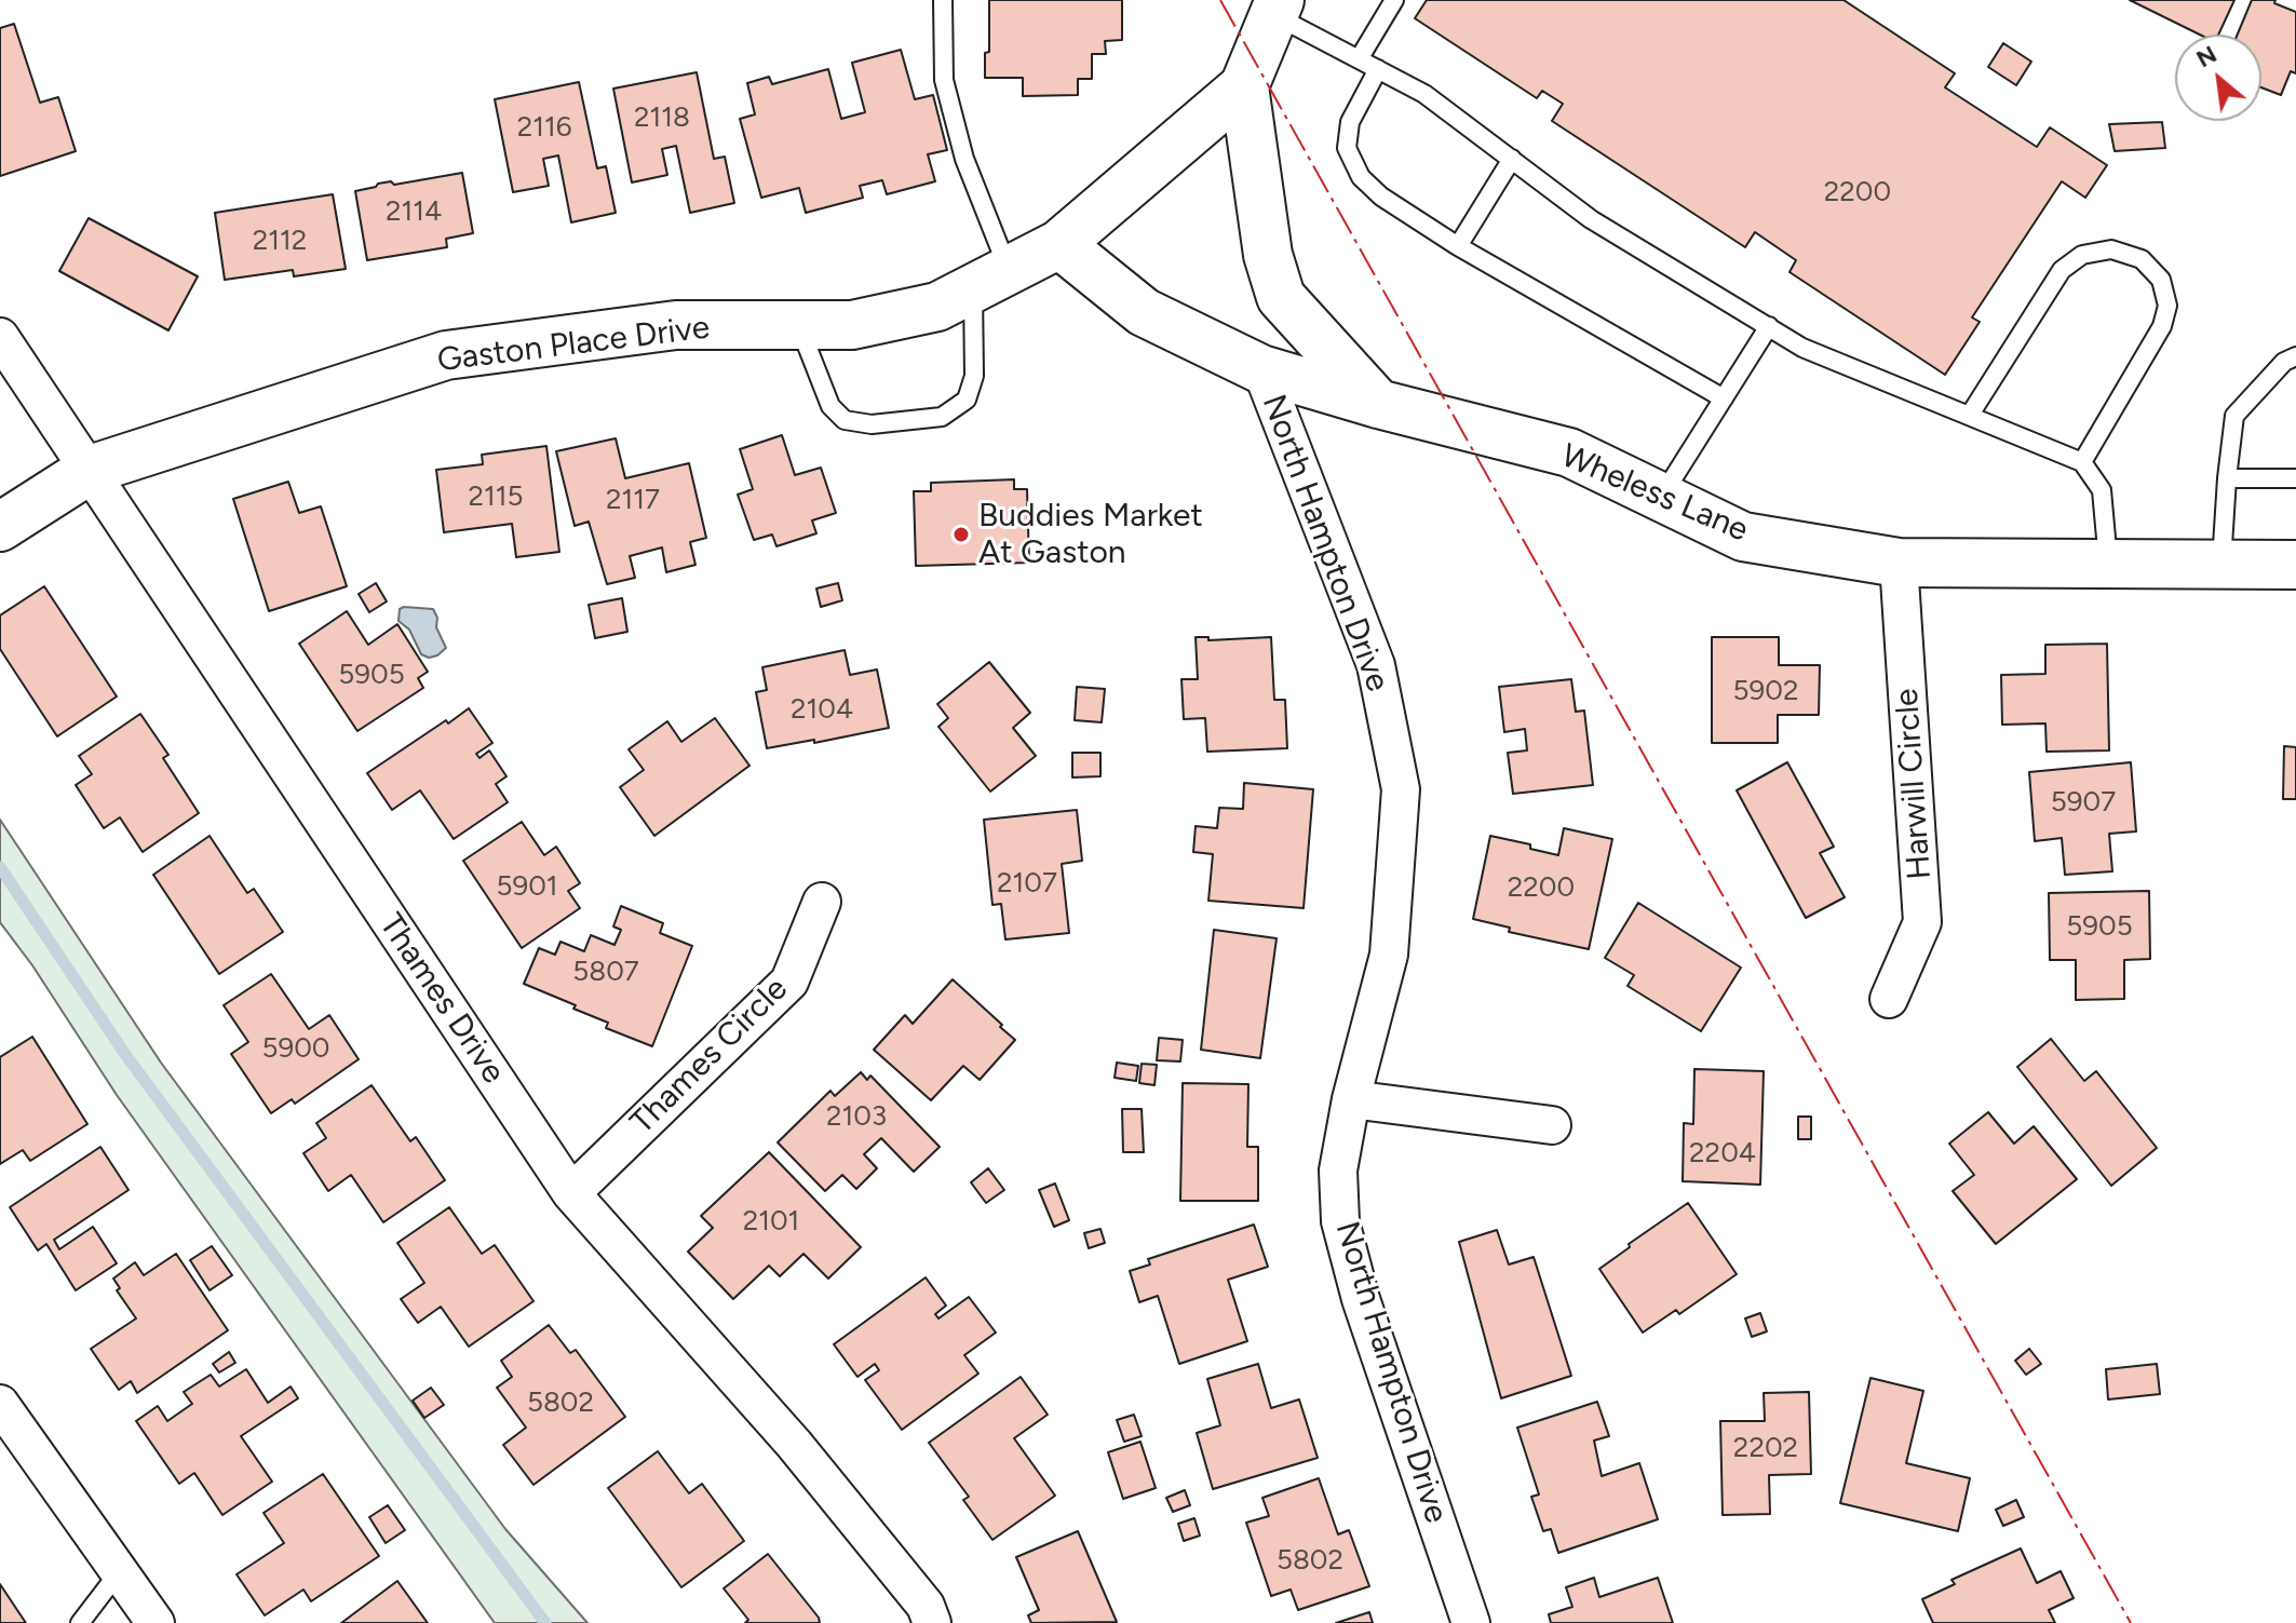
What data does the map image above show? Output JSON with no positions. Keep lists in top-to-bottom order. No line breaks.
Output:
{"streets":{"street":["Gaston Place Drive","Wheless Lane","North Hampton Drive","Harwill Circle","Thames Drive","Thames Circle"]},"crossings":[["Gaston Place Drive","Wheless Lane"],["Gaston Place Drive","Thames Drive"],["Wheless Lane","North Hampton Drive"],["Wheless Lane","Harwill Circle"],["Thames Drive","Thames Circle"]],"places":["Buddies Market At Gaston"],"house_numbers":["2118","2116","2200","2114","2112","2115","2117","5905","5902","2104","5907","2107","5901","2200","5905","5807","5900","2103","2204","2101","5802","2202","5802"],"north":"top left"}
